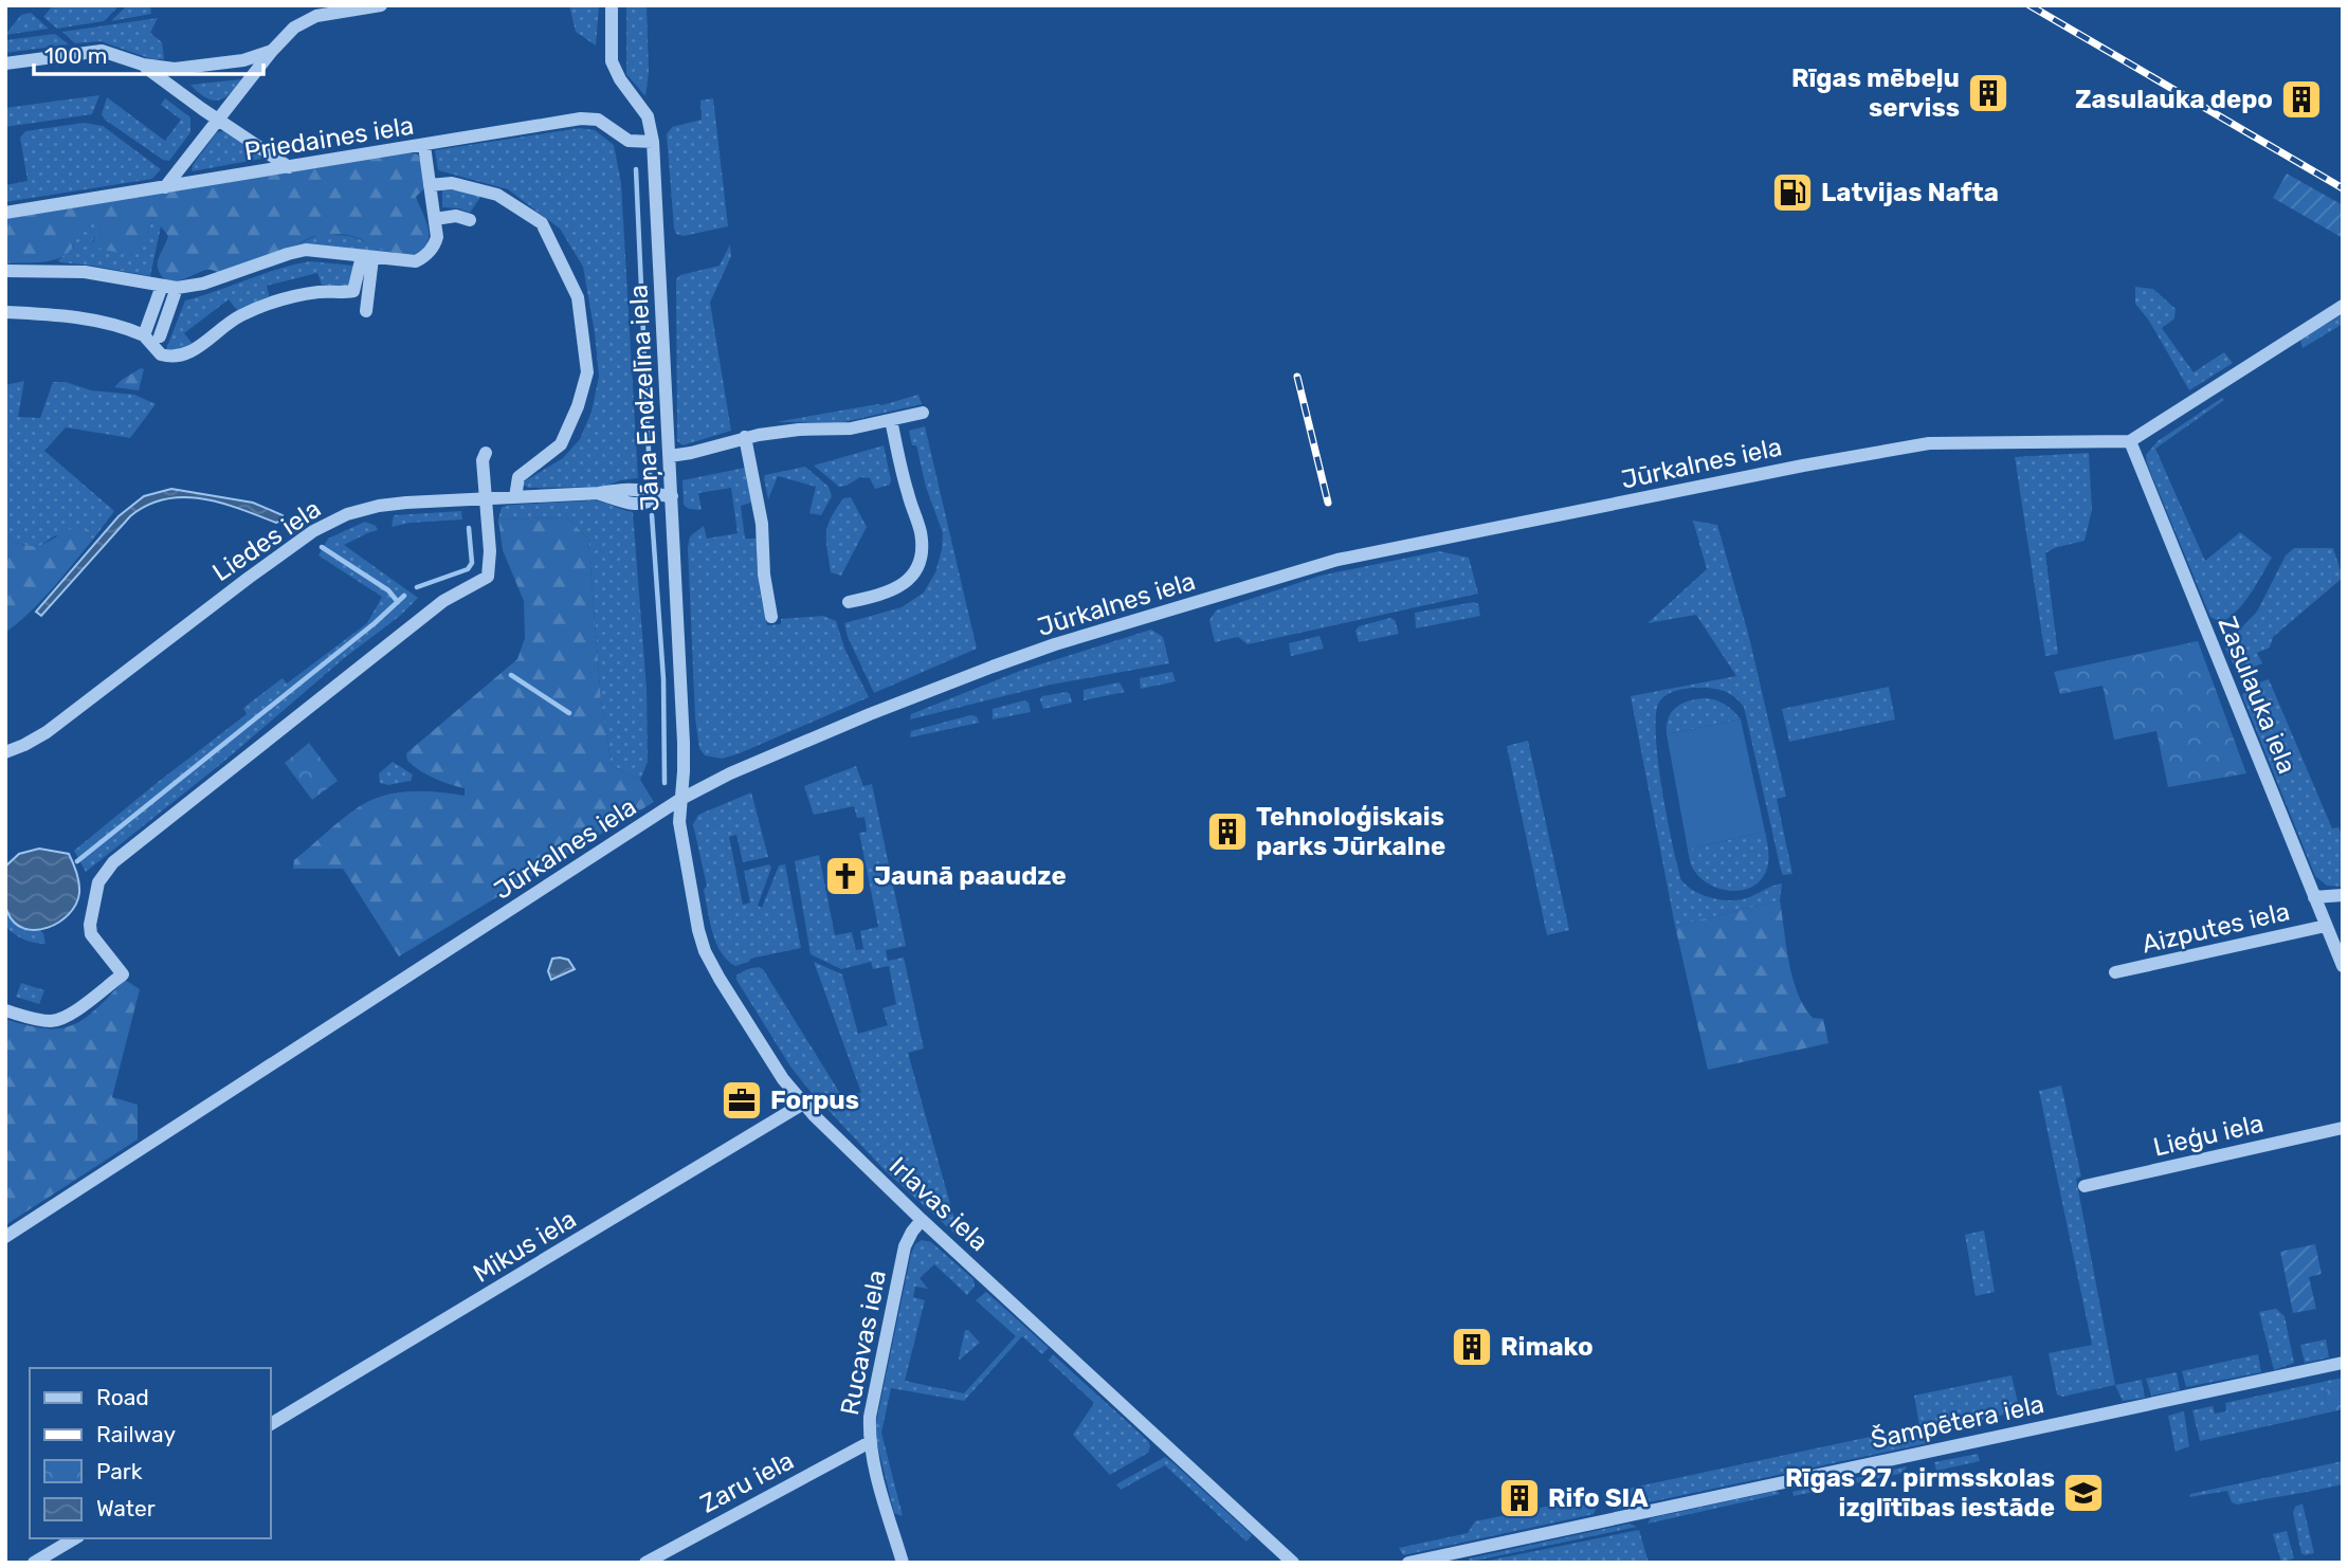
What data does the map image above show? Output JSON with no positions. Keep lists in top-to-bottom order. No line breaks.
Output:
{"streets":{"street":["Priedaines iela","Jāņa Endzelīna iela","Jūrkalnes iela","Liedes iela","Zasulauka iela","Aizputes iela","Lieģu iela","Irlavas iela","Mikus iela","Rucavas iela","Šampētera iela","Zaru iela"]},"crossings":[["Priedaines iela","Jāņa Endzelīna iela"],["Jāņa Endzelīna iela","Jūrkalnes iela"],["Jāņa Endzelīna iela","Liedes iela"],["Jāņa Endzelīna iela","Irlavas iela"],["Jūrkalnes iela","Zasulauka iela"],["Jūrkalnes iela","Irlavas iela"],["Zasulauka iela","Aizputes iela"],["Irlavas iela","Mikus iela"],["Irlavas iela","Rucavas iela"],["Rucavas iela","Zaru iela"]],"places":{"building":["Rīgas mēbeļu serviss","Zasulauka depo","Tehnoloģiskais parks Jūrkalne","Rimako","Rifo SIA"],"fuel station":["Latvijas Nafta"],"church":["Jaunā paaudze"],"office":["Forpus"],"school or university":["Rīgas 27. pirmsskolas izglītības iestāde"]},"legend":["Road","Railway","Park","Water"],"scale_bar":"100 m"}
